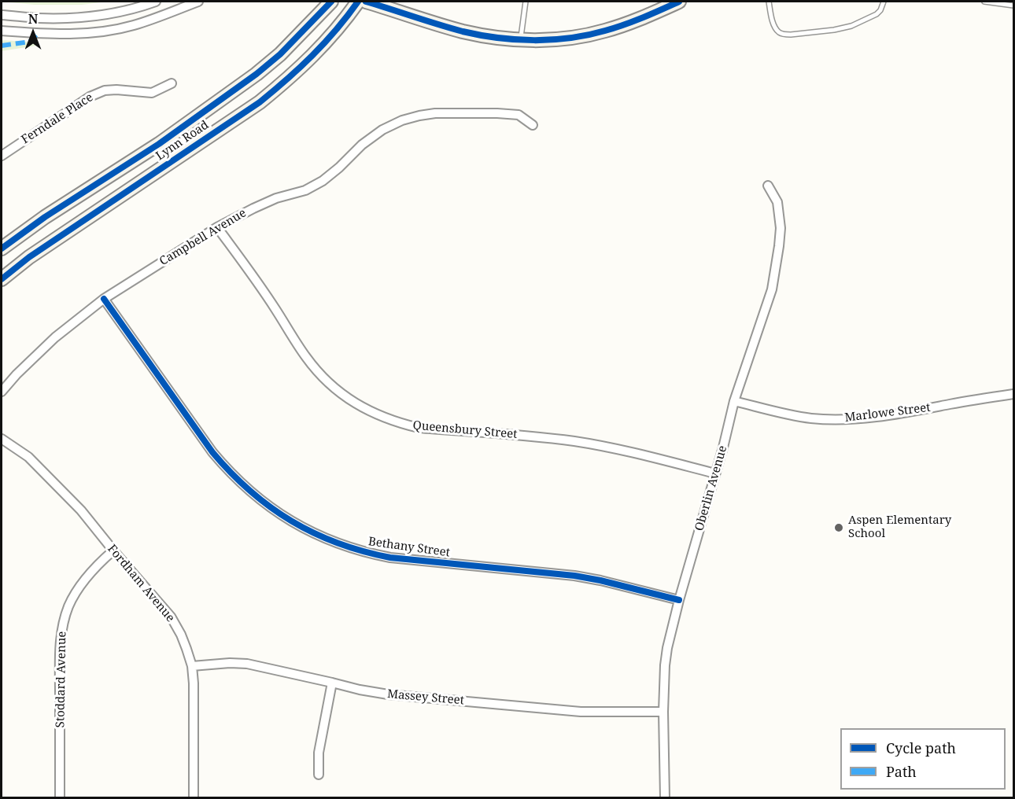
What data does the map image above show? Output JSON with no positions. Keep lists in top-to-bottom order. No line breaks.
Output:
{"streets":{"main road":["Lynn Road"],"street":["Ferndale Place","Campbell Avenue","Marlowe Street","Queensbury Street","Oberlin Avenue","Bethany Street","Fordham Avenue","Stoddard Avenue","Massey Street"]},"crossings":[["Campbell Avenue","Queensbury Street"],["Campbell Avenue","Bethany Street"],["Marlowe Street","Oberlin Avenue"],["Queensbury Street","Oberlin Avenue"],["Oberlin Avenue","Bethany Street"],["Oberlin Avenue","Massey Street"],["Fordham Avenue","Stoddard Avenue"],["Fordham Avenue","Massey Street"]],"places":["Aspen Elementary School"],"legend":["Cycle path","Path"],"north":"top"}
